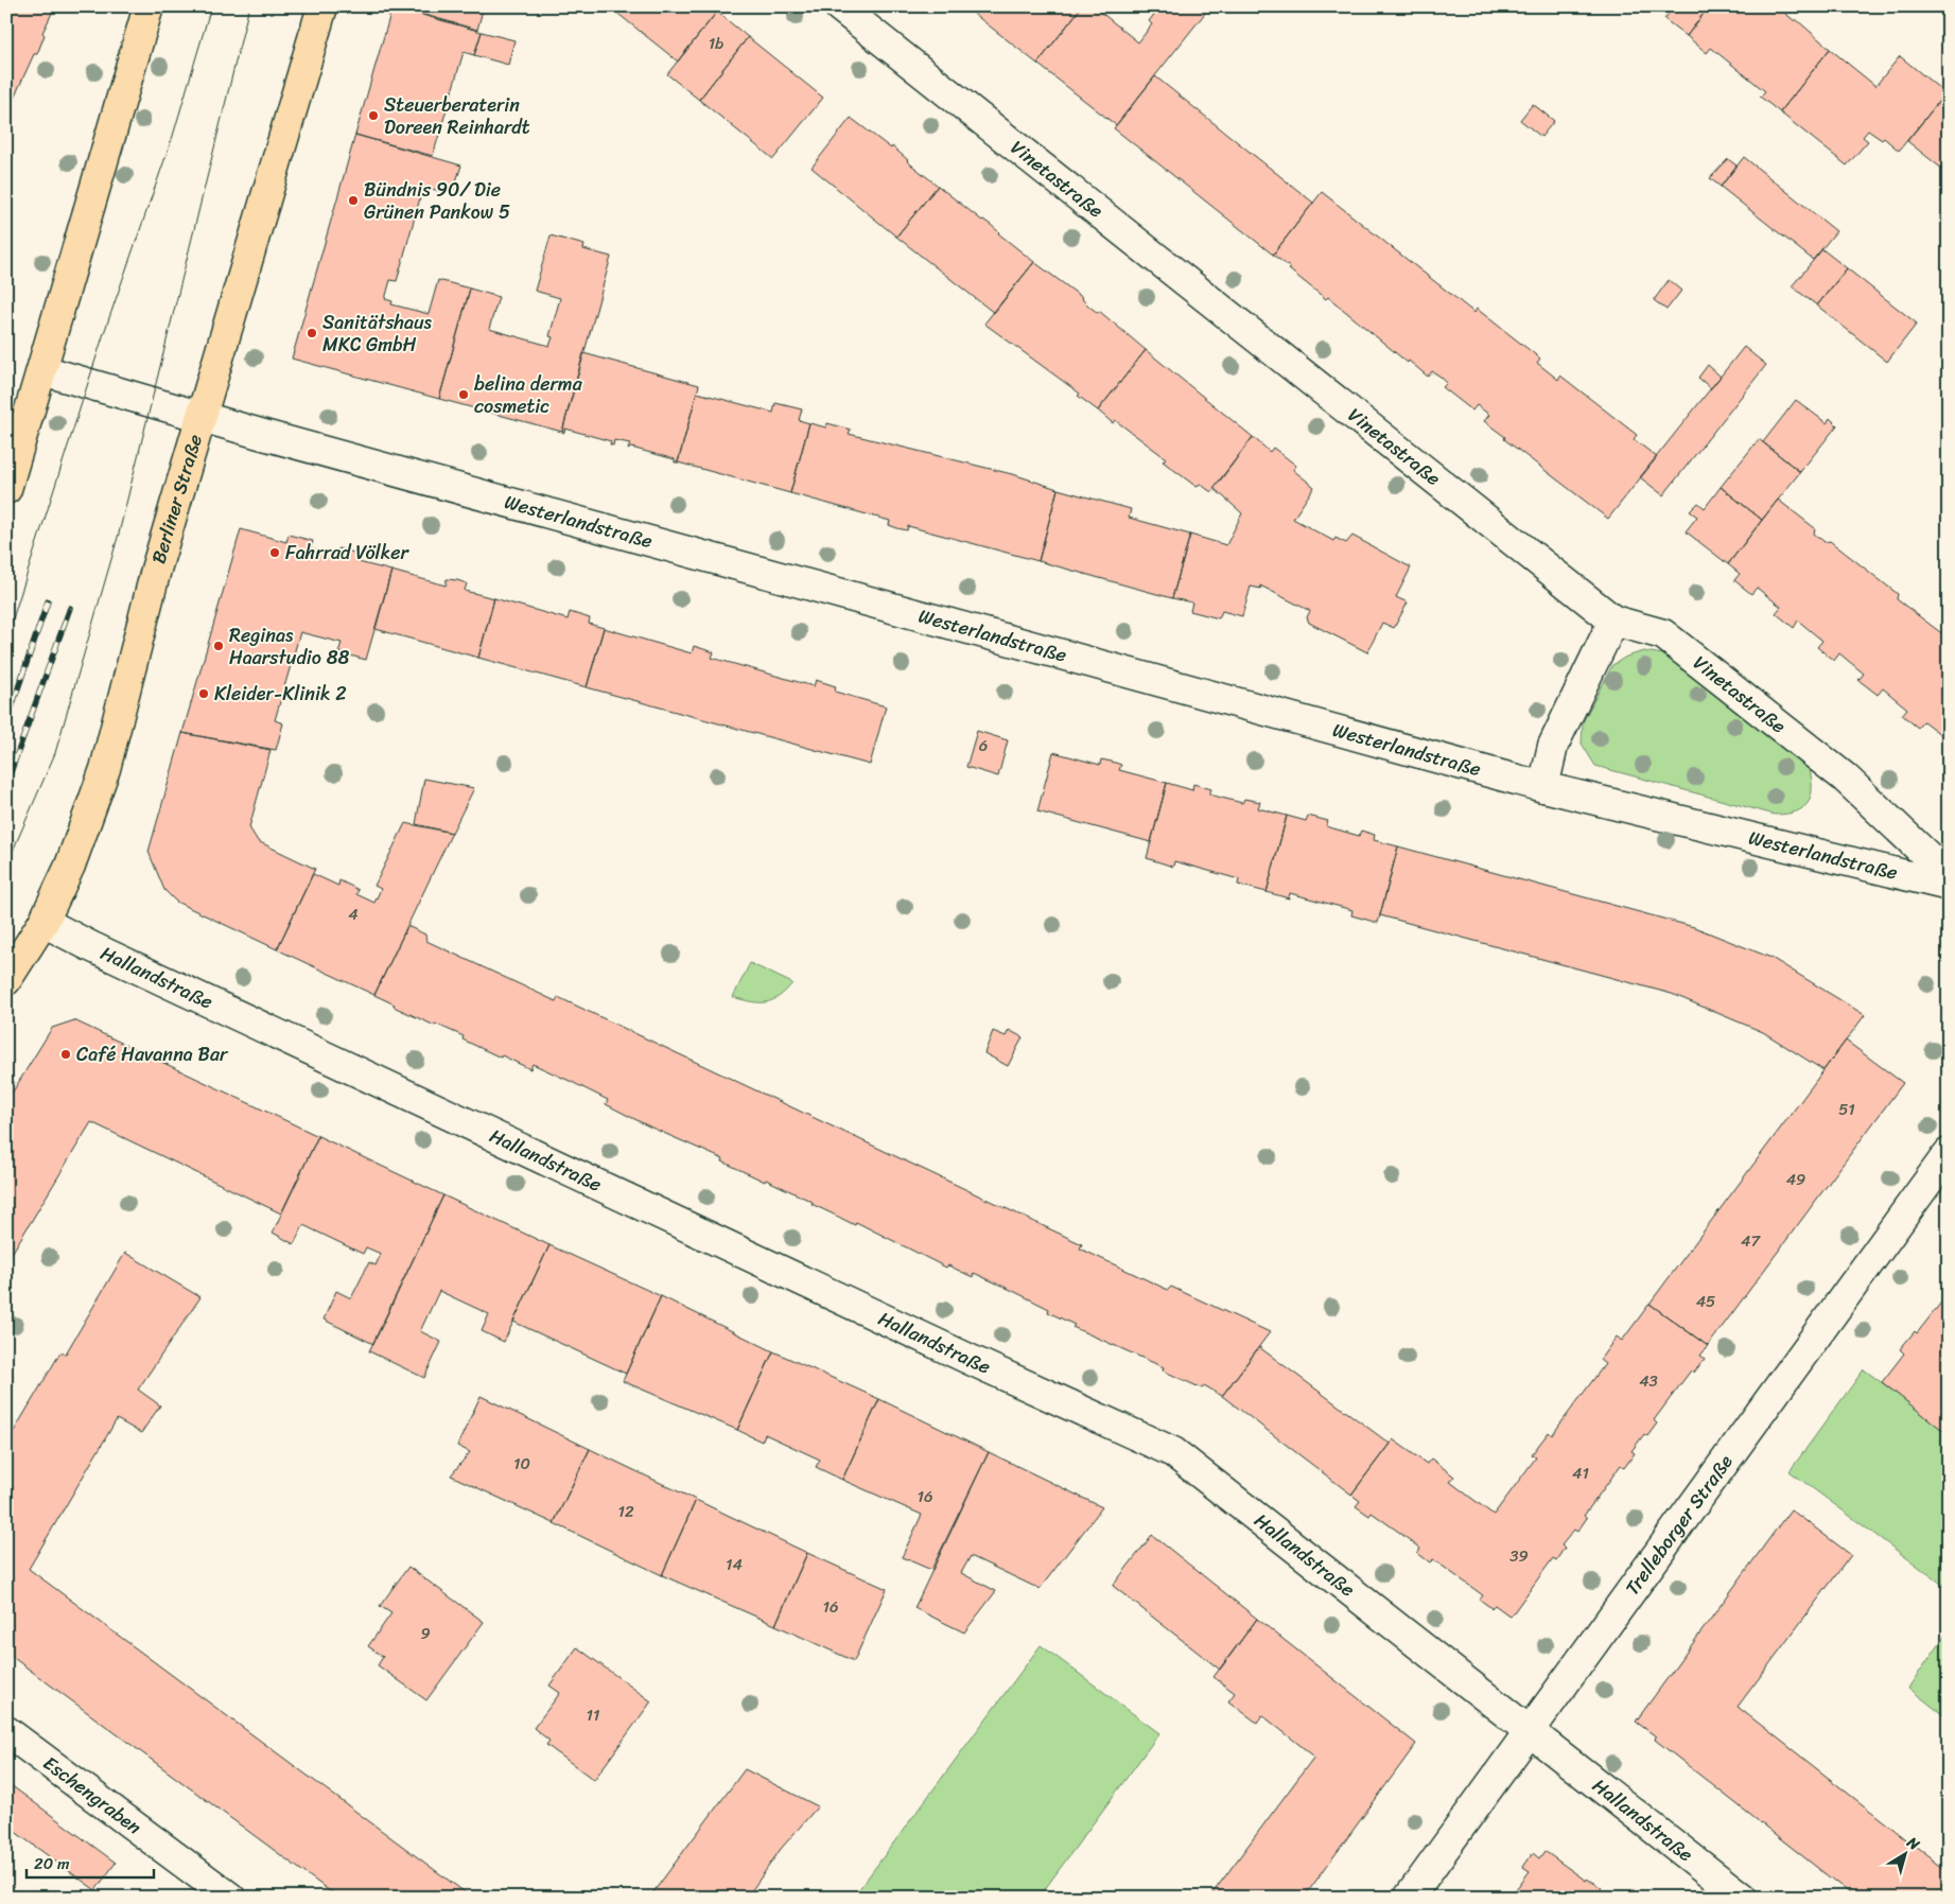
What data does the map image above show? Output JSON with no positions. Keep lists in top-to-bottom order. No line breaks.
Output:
{"streets":{"main road":["Berliner Straße"],"street":["Vinetastraße","Westerlandstraße","Hallandstraße","Trelleborger Straße","Eschengraben"]},"crossings":[["Berliner Straße","Westerlandstraße"],["Berliner Straße","Hallandstraße"],["Hallandstraße","Trelleborger Straße"]],"places":["Steuerberaterin Doreen Reinhardt","Bündnis 90/ Die Grünen Pankow 5","Sanitätshaus MKC GmbH","belina derma cosmetic","Fahrrad Völker","Reginas Haarstudio 88","Kleider-Klinik 2","Café Havanna Bar"],"house_numbers":["1b","6","4","51","49","47","45","43","10","41","16","12","39","14","16","9","11"],"scale_bar":"20 m","north":"top right"}
